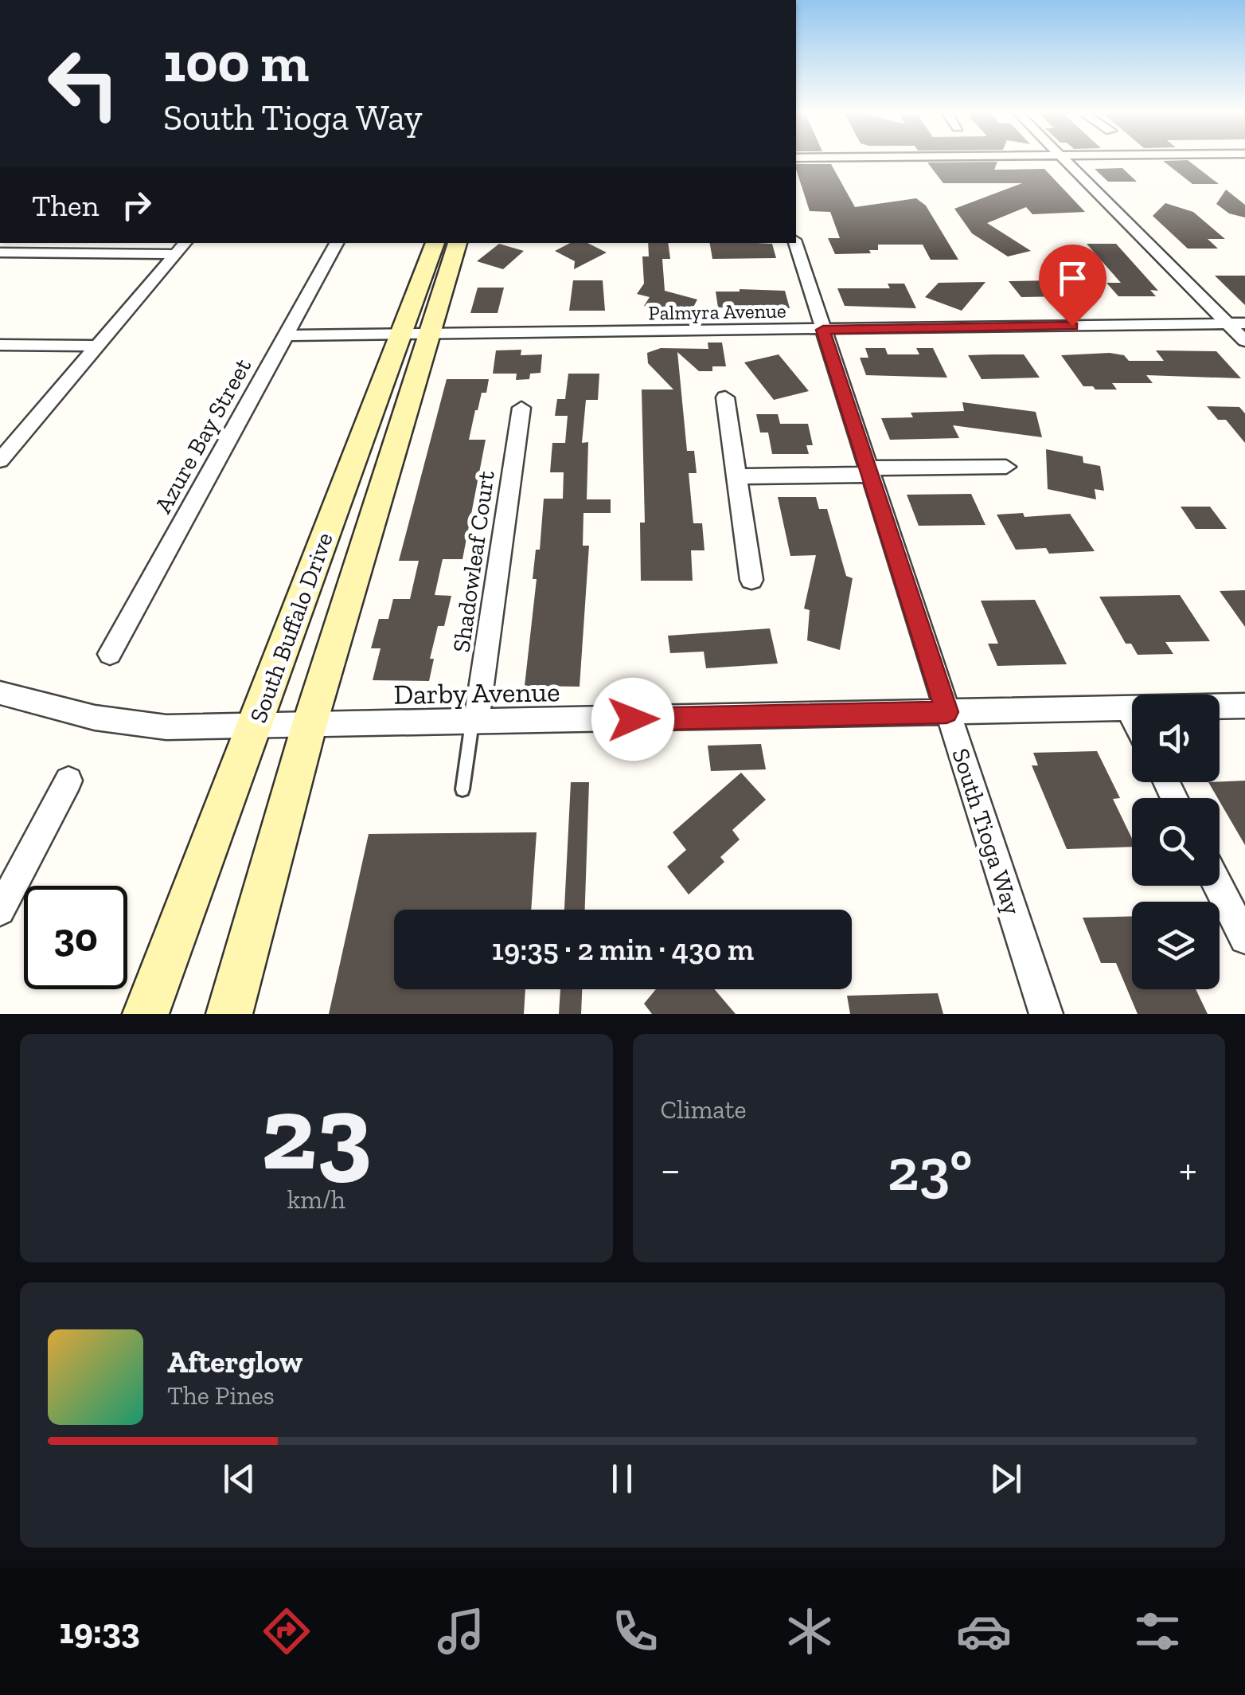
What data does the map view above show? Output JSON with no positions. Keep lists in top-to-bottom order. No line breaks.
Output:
{"streets":{"main road":["South Buffalo Drive"],"street":["Palmyra Avenue","Azure Bay Street","Shadowleaf Court","Darby Avenue","South Tioga Way"]},"crossings":[["Palmyra Avenue","Azure Bay Street"],["Palmyra Avenue","South Buffalo Drive"],["Palmyra Avenue","South Tioga Way"],["Shadowleaf Court","Darby Avenue"],["South Buffalo Drive","Darby Avenue"],["Darby Avenue","South Tioga Way"]],"page":{"turn":["100 m","South Tioga Way"],"then":"Then","limit":"30","trip":"19:35 · 2 min · 430 m","tile":[["23","km/h"],"Climate"],"heat":["−","23°","+"],"song":["Afterglow","The Pines"],"tabs":"19:33"}}
